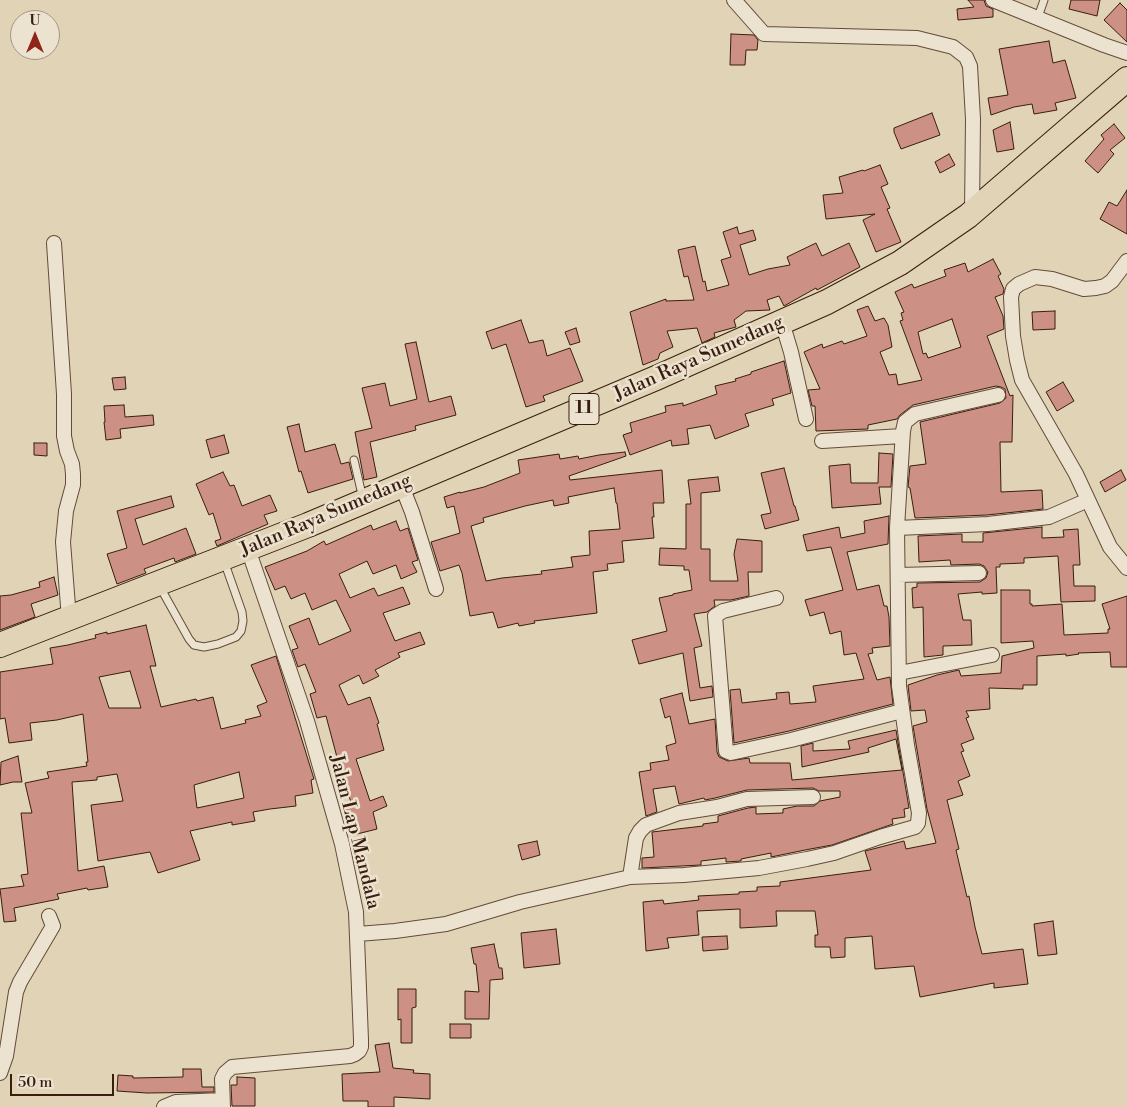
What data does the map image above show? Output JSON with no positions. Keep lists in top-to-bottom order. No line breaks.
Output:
{"streets":{"highway":["Jalan Raya Sumedang","11"],"street":["Jalan Lap Mandala"]},"crossings":[["Jalan Raya Sumedang","Jalan Lap Mandala"]],"scale_bar":"50 m","north":"top"}
